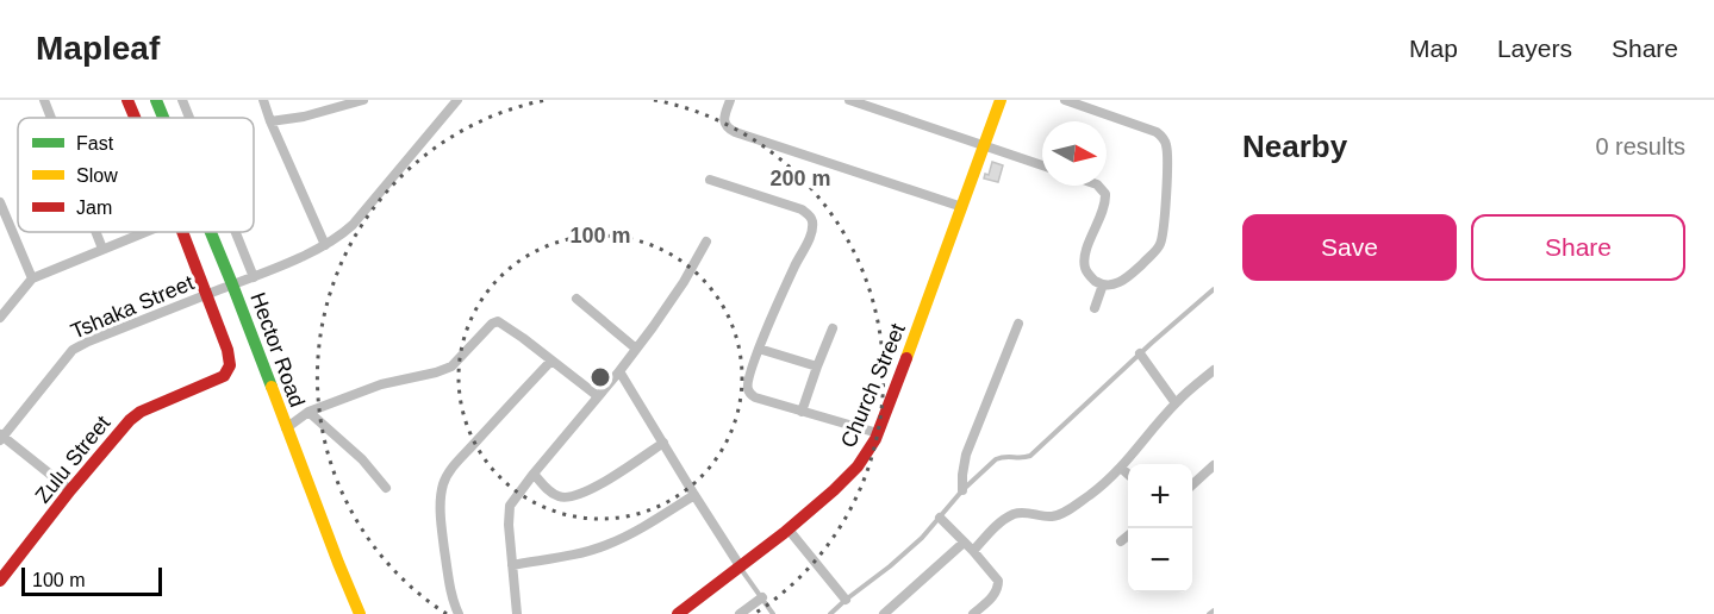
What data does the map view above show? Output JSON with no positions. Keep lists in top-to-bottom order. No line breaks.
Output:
{"streets":{"street":["Tshaka Street","Hector Road","Church Street","Zulu Street"]},"crossings":[["Tshaka Street","Hector Road"],["Tshaka Street","Zulu Street"]],"legend":["Fast","Slow","Jam"],"scale_bar":"100 m","north":"right","page":{"header":"Mapleaf","nav":["Map","Layers","Share"],"heading":["Nearby","0 results"],"buttons":["Save","Share"],"map_buttons":["+","−"],"scale":"100 m"},"rings":["200 m","100 m"]}
